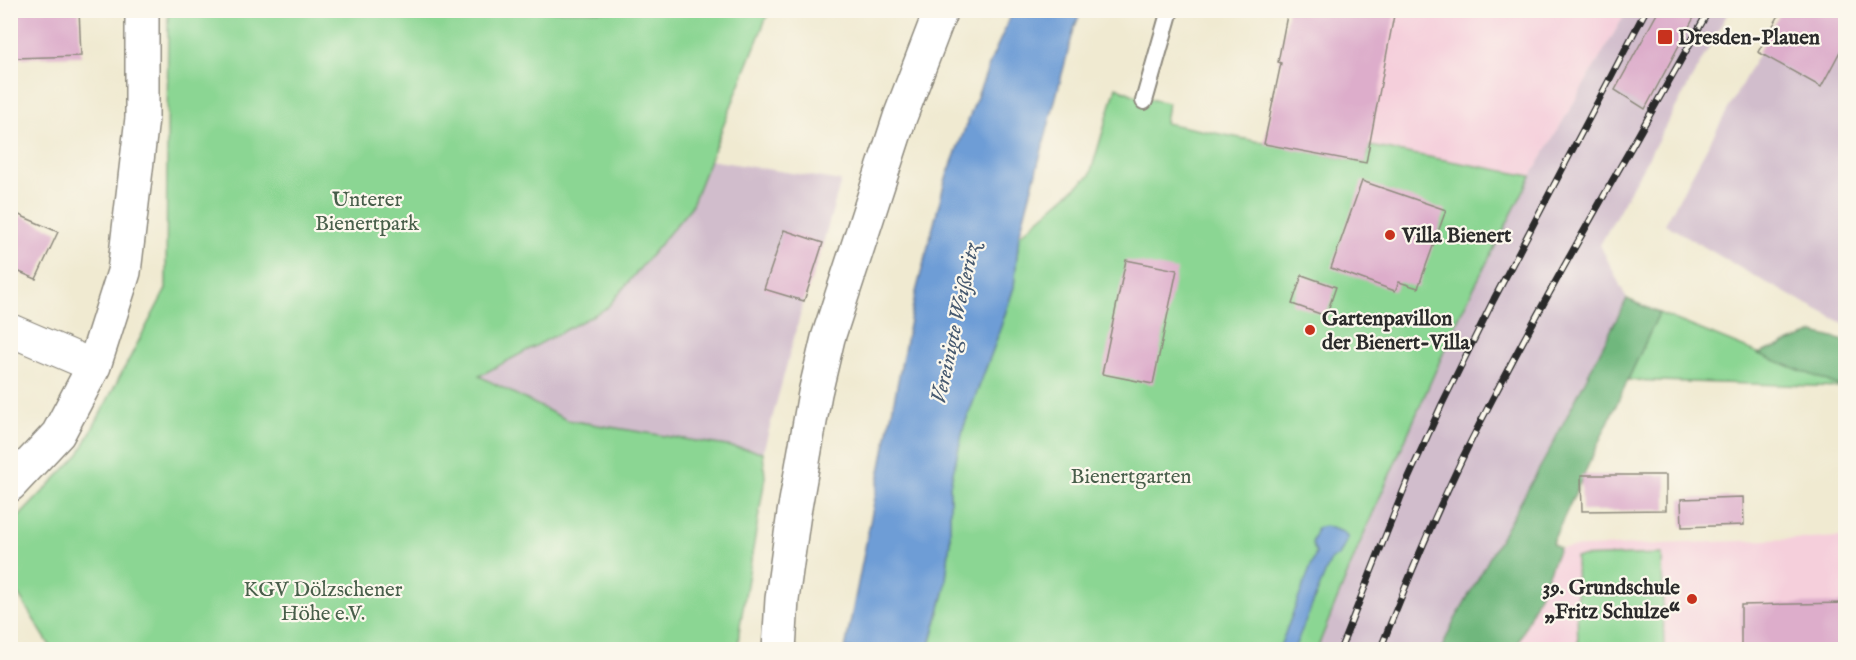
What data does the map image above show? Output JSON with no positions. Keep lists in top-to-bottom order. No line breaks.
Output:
{"water":["Vereinigte Weißeritz"],"parks":["Unterer Bienertpark","Bienertgarten","KGV Dölzschener Höhe e.V."],"places":{"transit":["Dresden-Plauen"],"other":["Villa Bienert","Gartenpavillon der Bienert-Villa","39. Grundschule „Fritz Schulze“"]}}
